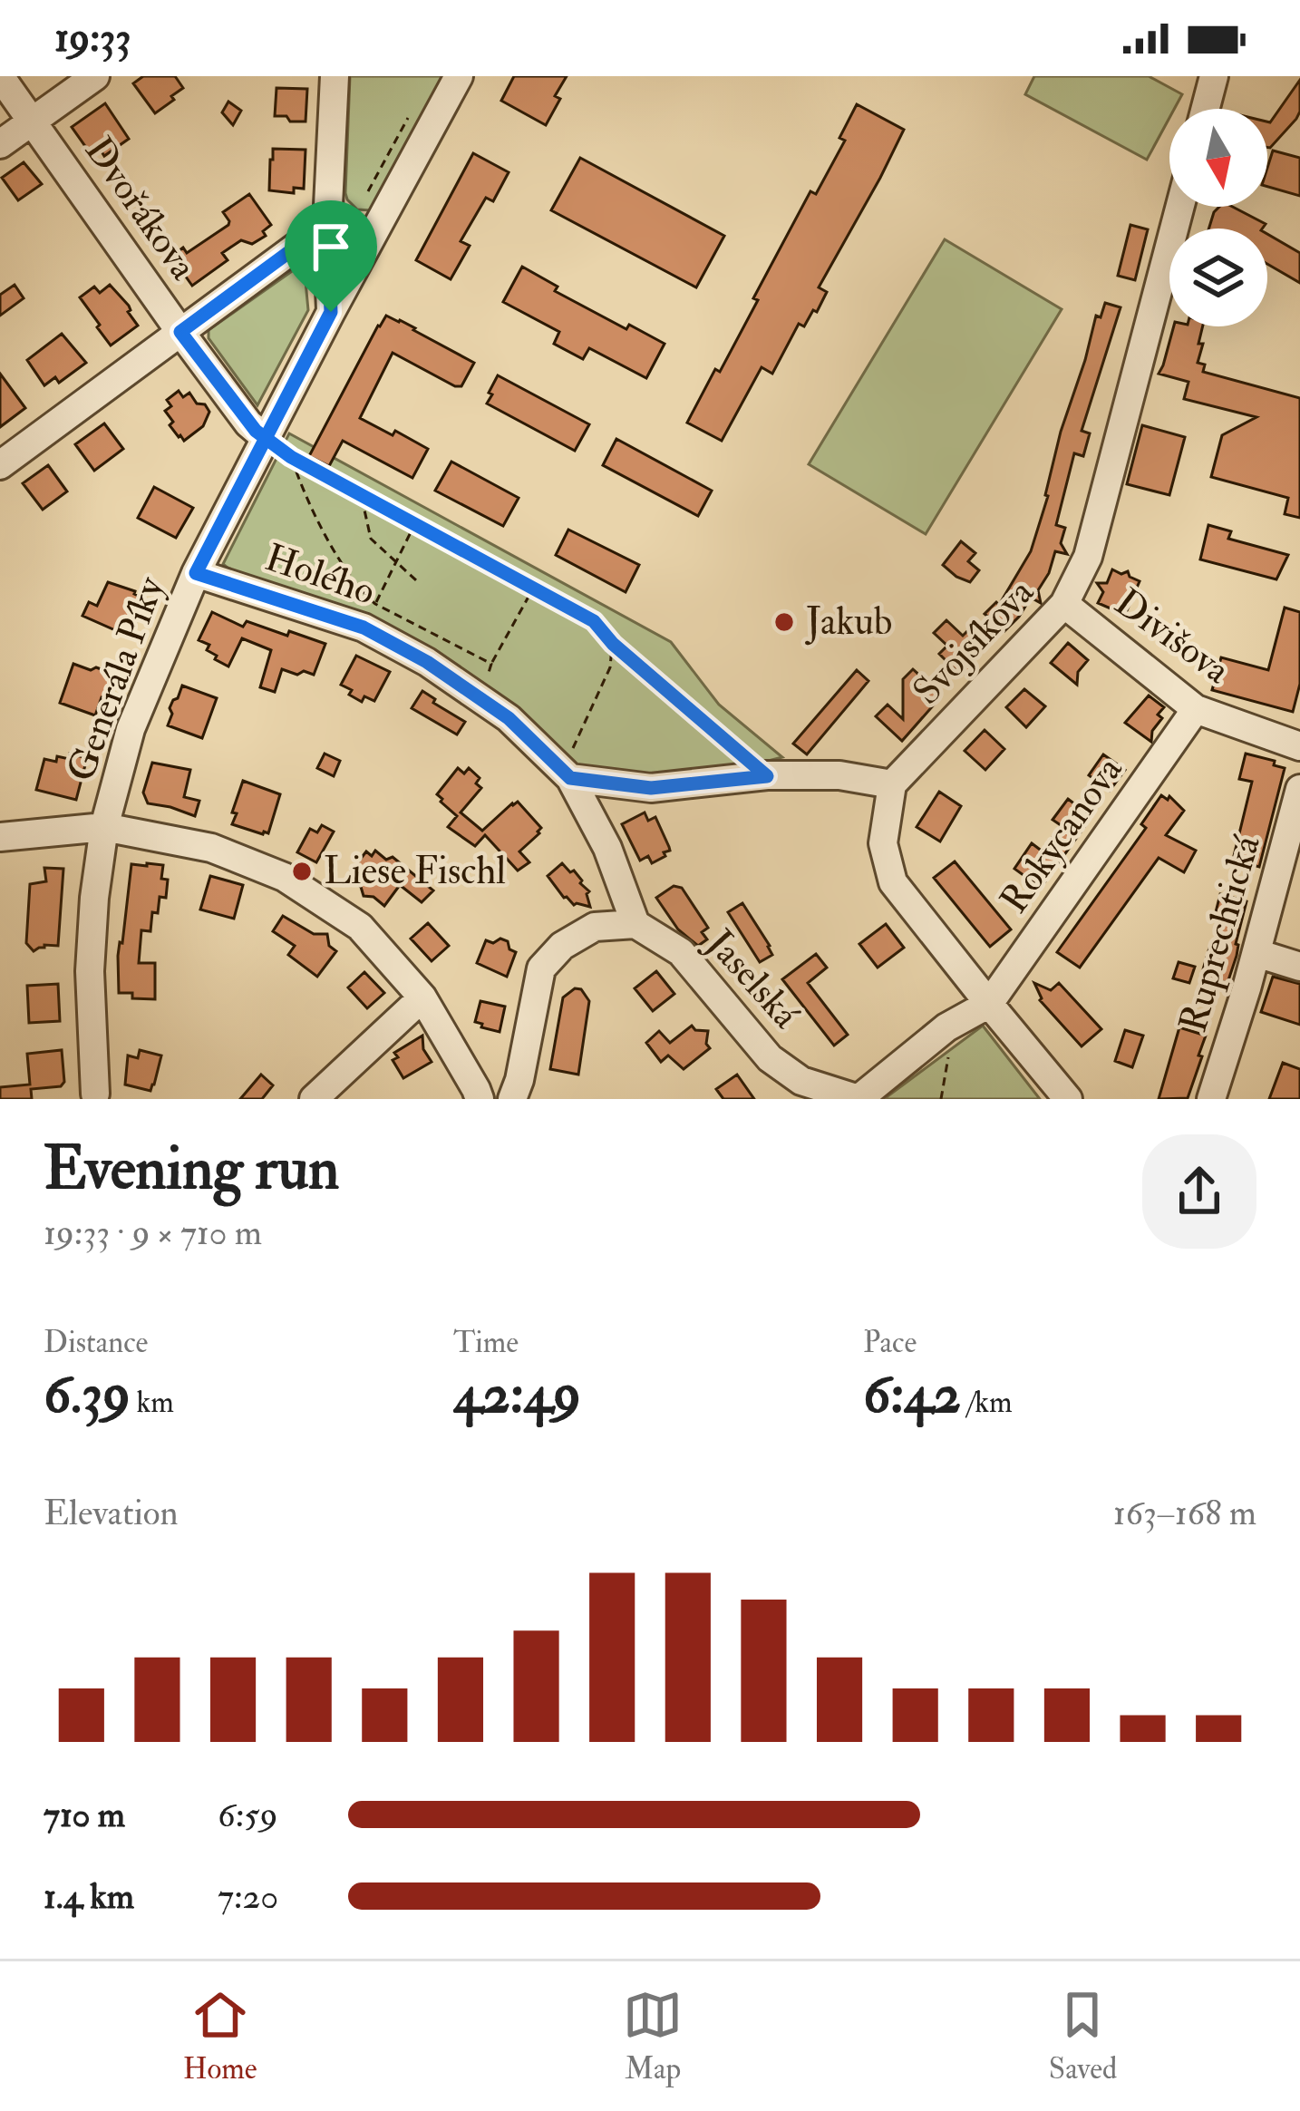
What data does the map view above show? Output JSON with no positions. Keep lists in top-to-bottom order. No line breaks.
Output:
{"streets":{"street":["Dvořákova","Holého","Divišova","Svojsíkova","Generála Píky","Rokycanova","Ruprechtická","Jaselská"]},"crossings":[["Dvořákova","Generála Píky"],["Holého","Generála Píky"],["Holého","Jaselská"],["Divišova","Svojsíkova"],["Divišova","Rokycanova"]],"places":["Jakub","Liese Fischl"],"north":"bottom","page":{"status":"19:33","heading":["Evening run","19:33 · 9 × 710 m"],"stats":[["Distance","6.39 km"],["Time","42:49"],["Pace","6:42 /km"]],"chart":["Elevation","163–168 m"],"list":[{"name":"710 m","note":"6:59"},{"name":"1.4 km","note":"7:20"}],"tabs":["Home","Map","Saved"]}}
